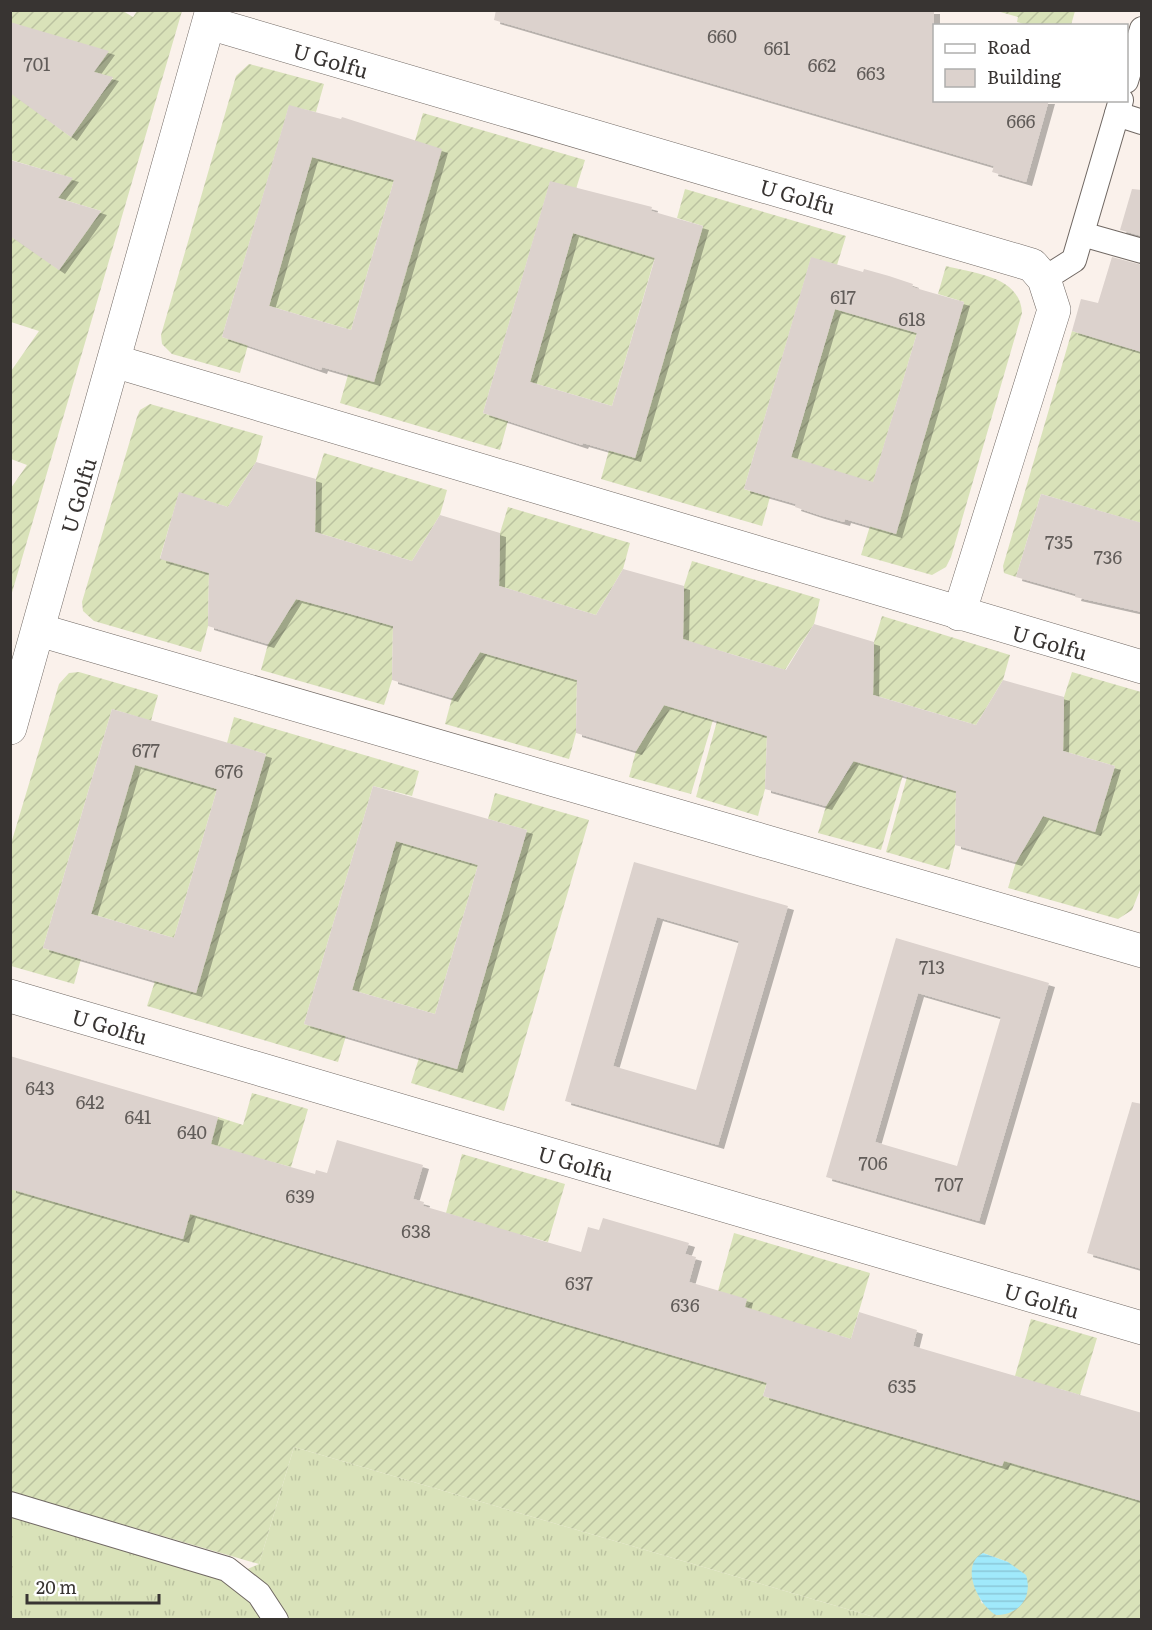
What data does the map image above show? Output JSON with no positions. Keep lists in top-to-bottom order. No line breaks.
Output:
{"streets":{"street":["U Golfu"]},"house_numbers":["660","661","701","662","663","666","617","618","735","736","677","676","713","643","642","641","640","706","707","639","638","637","636","635"],"legend":["Road","Building"],"scale_bar":"20 m"}
